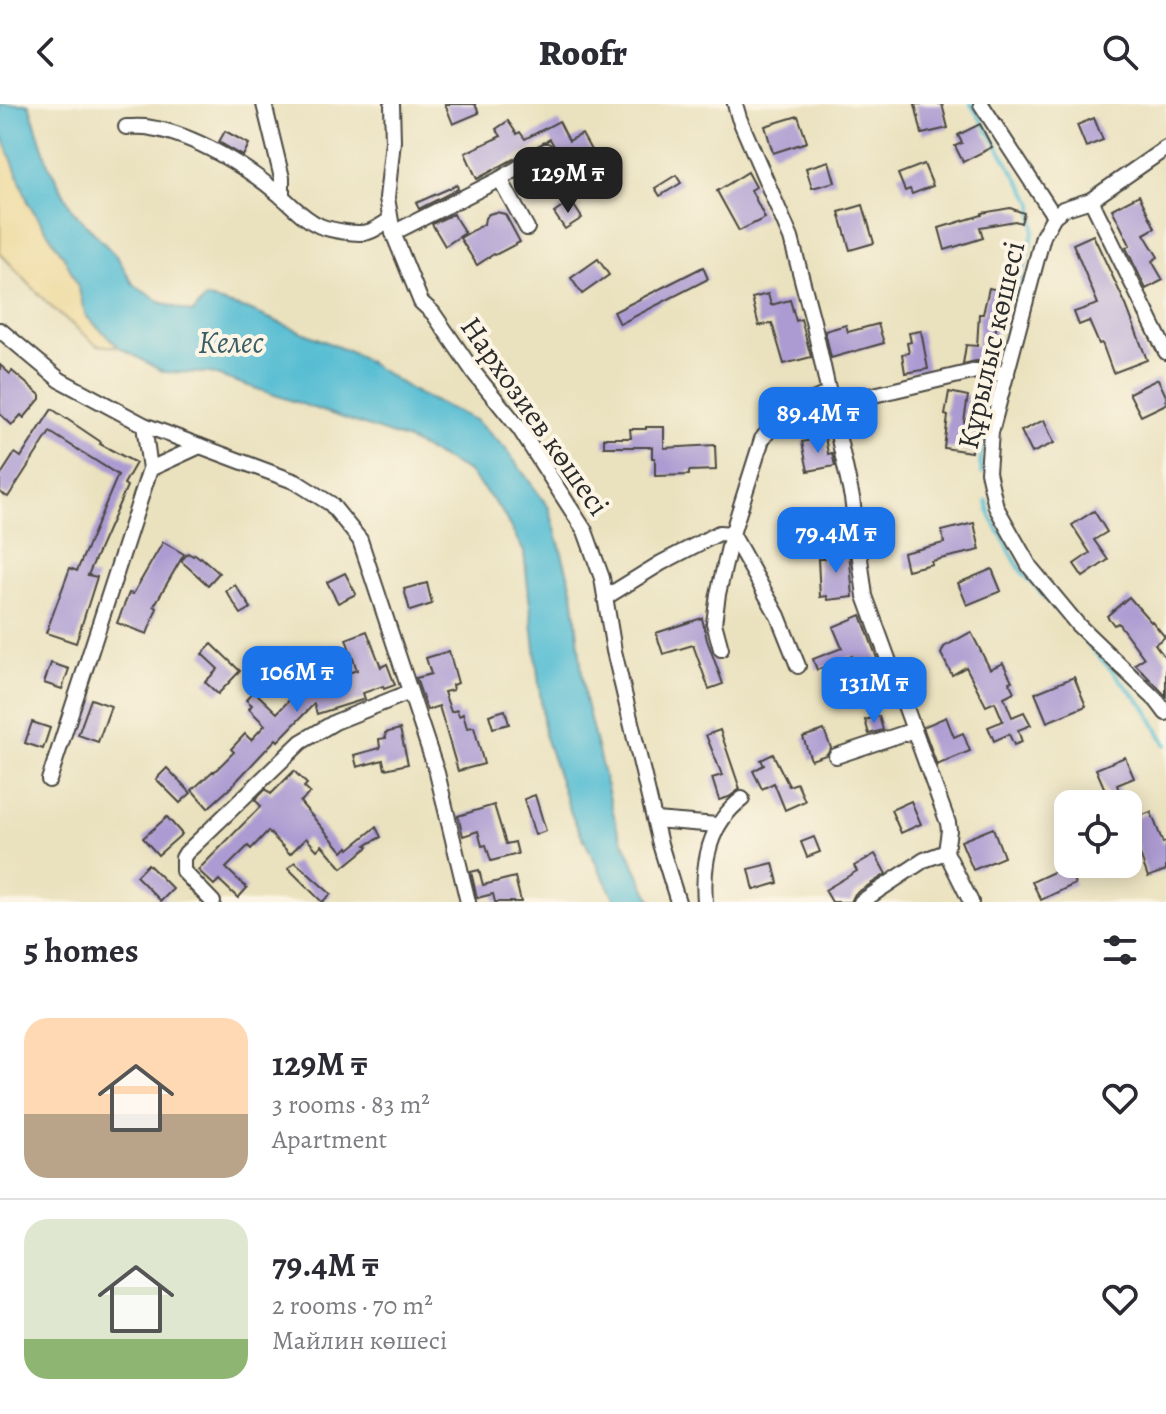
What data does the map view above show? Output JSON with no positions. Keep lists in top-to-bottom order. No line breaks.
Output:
{"streets":{"street":["Құрылыс көшесі","Нархозиев көшесі"]},"water":["Келес"],"page":{"header":"Roofr","price":["129M ₸","89.4M ₸","79.4M ₸","106M ₸","131M ₸"],"heading":"5 homes","list":[{"name":"129M ₸","note":"3 rooms · 83 m² · Apartment"},{"name":"79.4M ₸","note":"2 rooms · 70 m² · Майлин көшесі"}]}}
